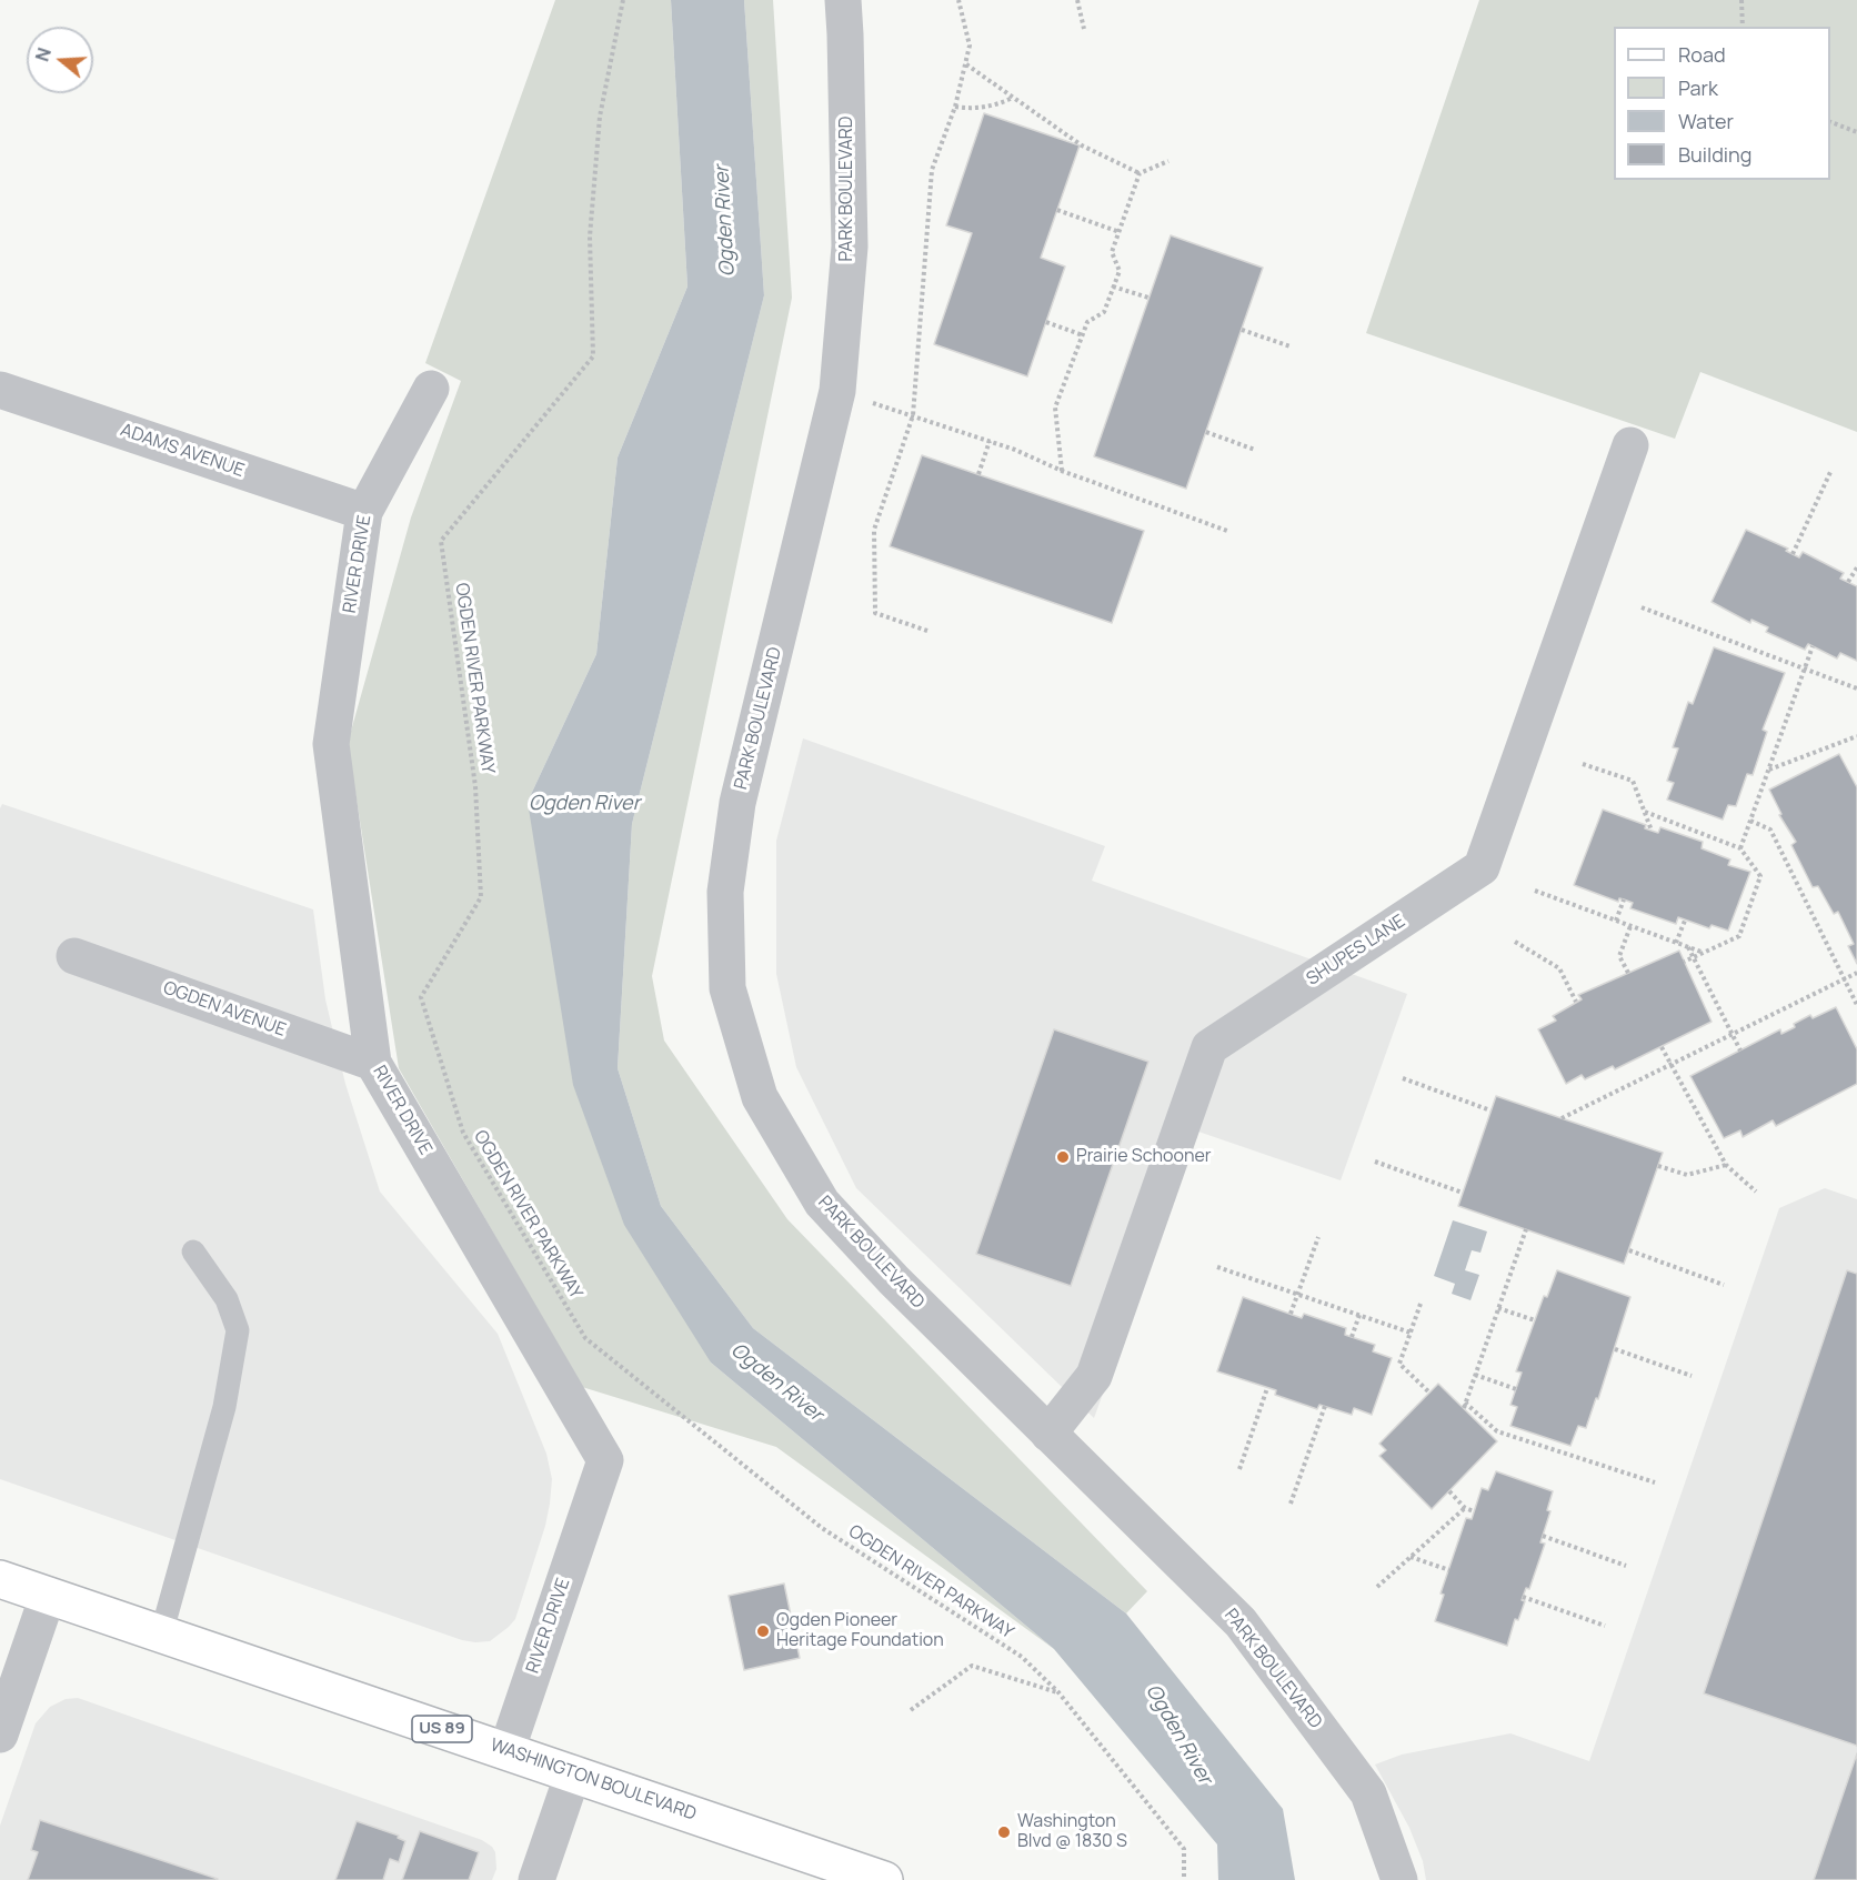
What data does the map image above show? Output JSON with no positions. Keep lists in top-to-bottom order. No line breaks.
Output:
{"streets":{"main road":["US 89","WASHINGTON BOULEVARD"],"street":["PARK BOULEVARD","ADAMS AVENUE","RIVER DRIVE","SHUPES LANE","OGDEN AVENUE"],"path":["OGDEN RIVER PARKWAY"]},"crossings":[["PARK BOULEVARD","SHUPES LANE"],["ADAMS AVENUE","RIVER DRIVE"],["RIVER DRIVE","OGDEN AVENUE"],["RIVER DRIVE","WASHINGTON BOULEVARD"]],"water":["Ogden River"],"places":["Prairie Schooner","Ogden Pioneer Heritage Foundation","Washington Blvd @ 1830 S"],"legend":["Road","Park","Water","Building"],"north":"left"}
